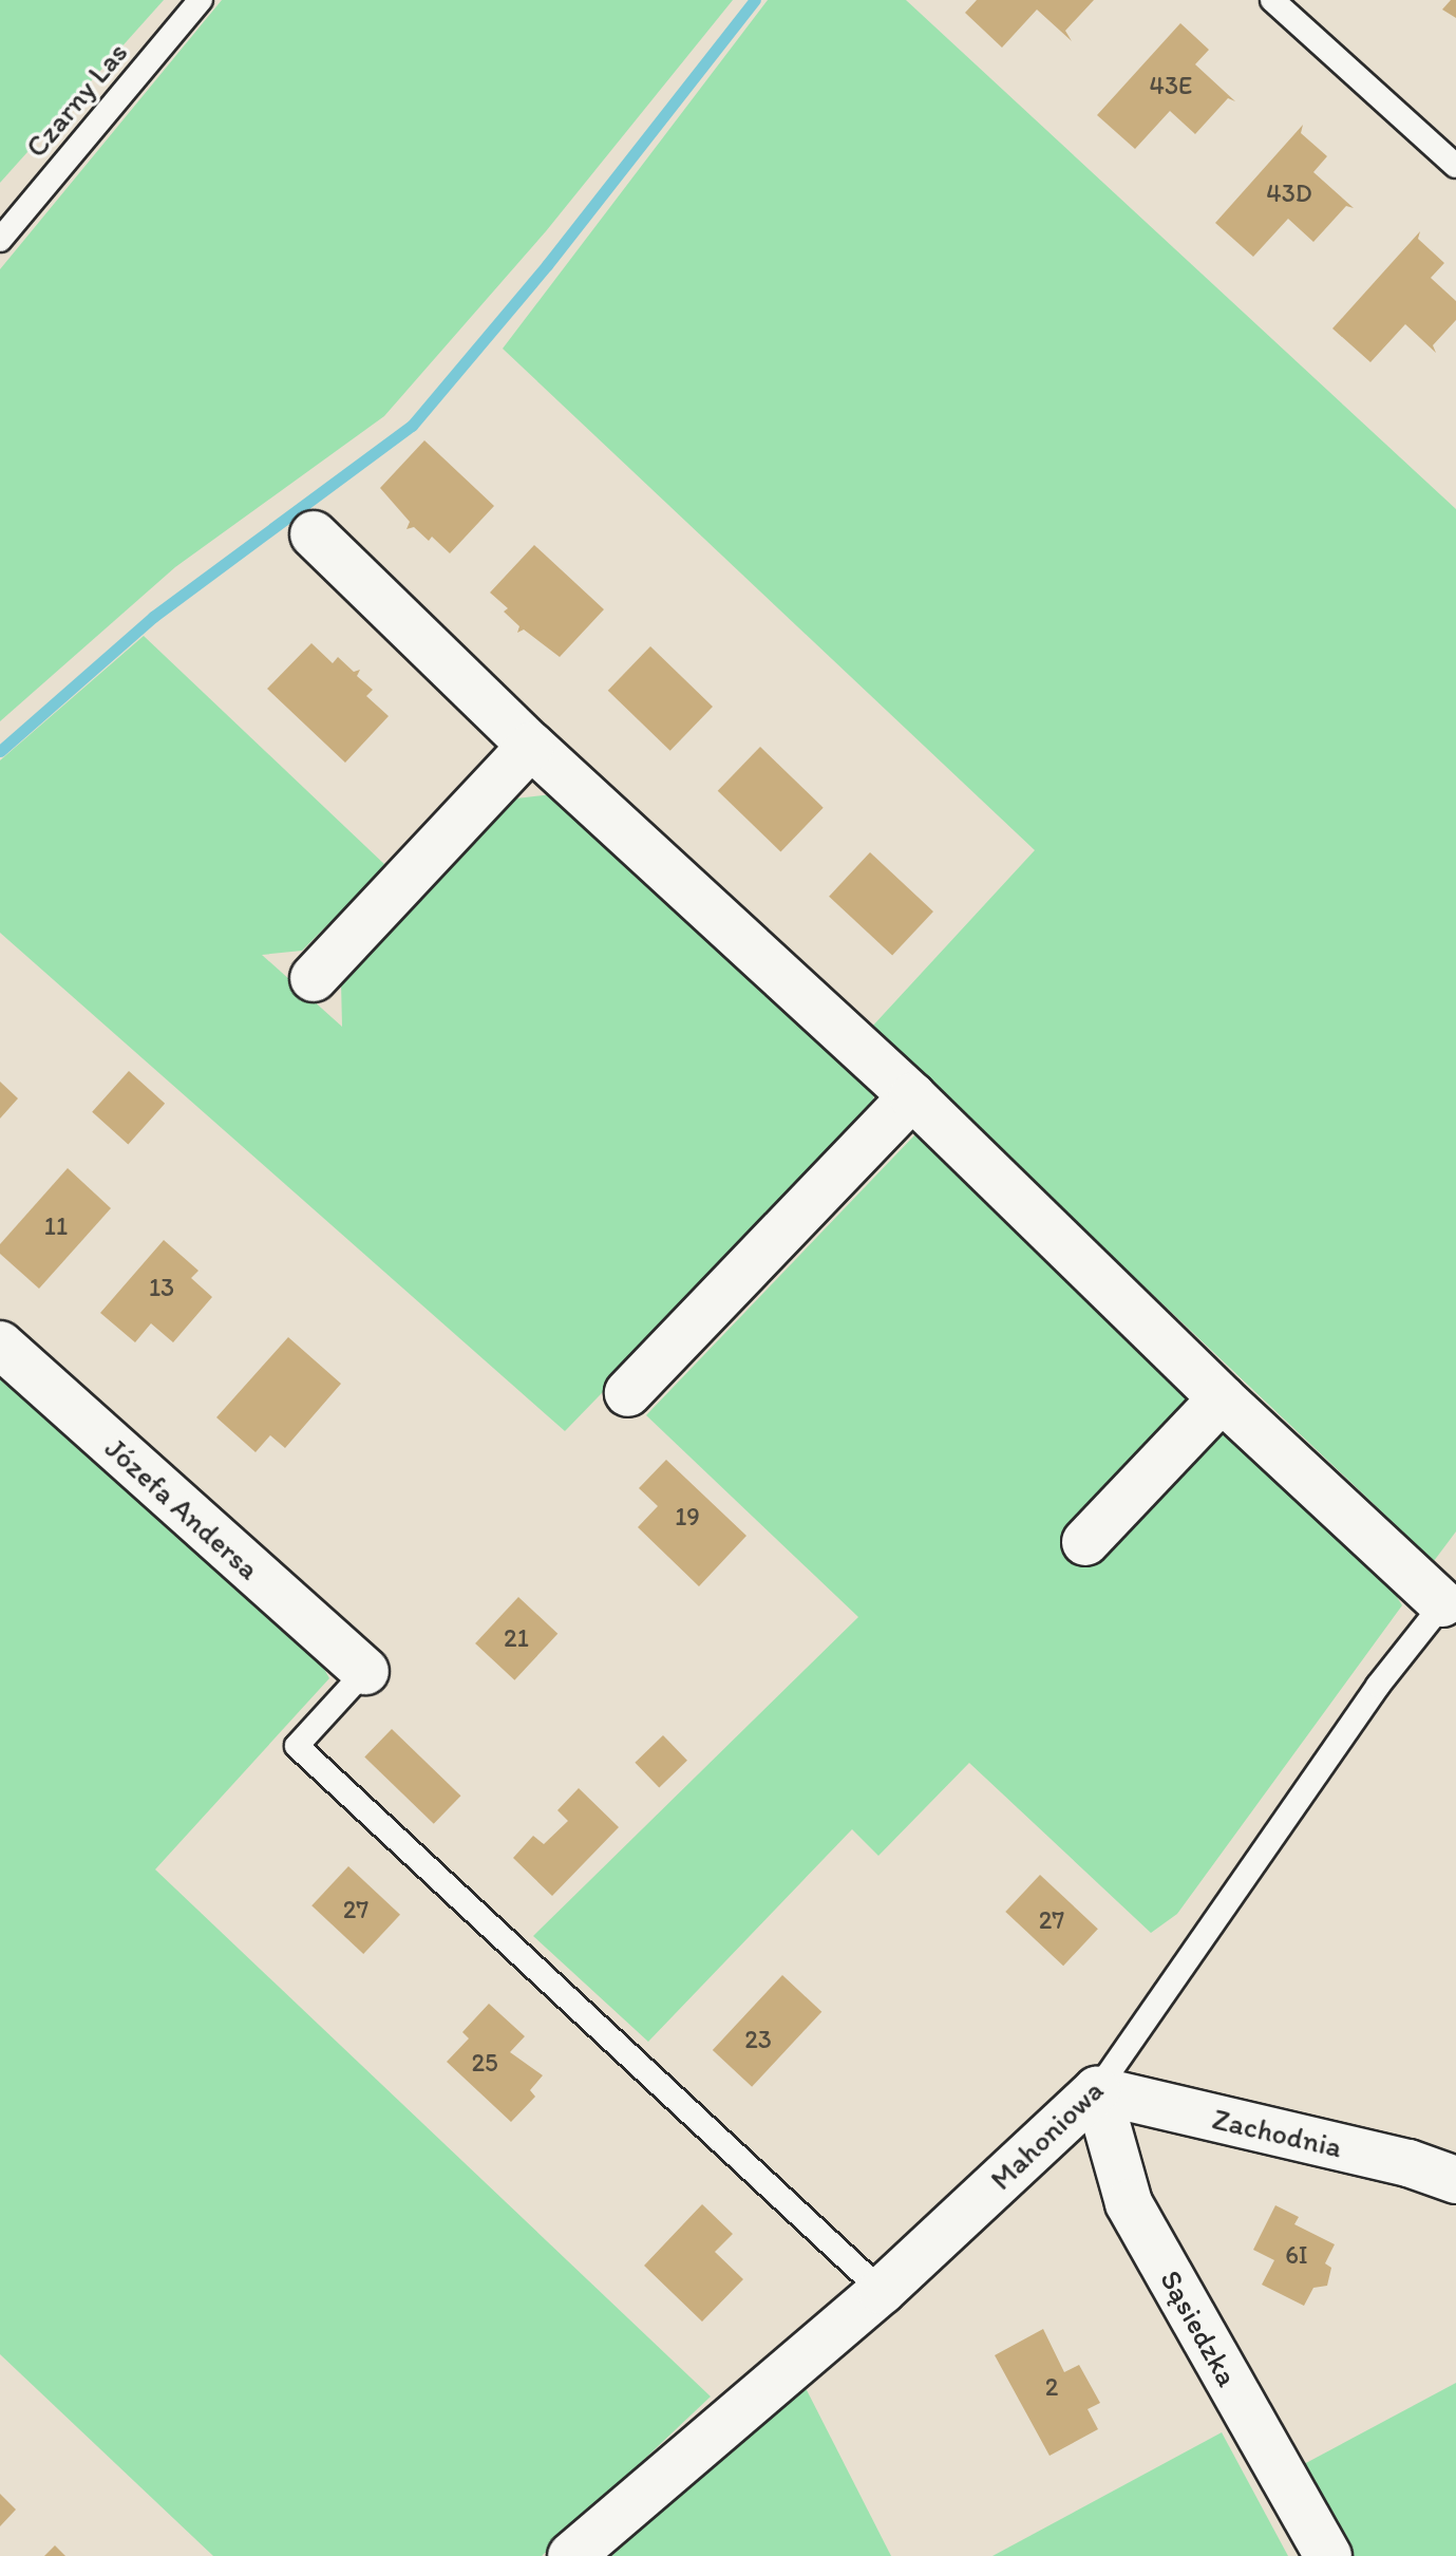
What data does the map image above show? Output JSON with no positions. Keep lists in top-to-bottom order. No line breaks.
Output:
{"streets":{"street":["Józefa Andersa","Zachodnia","Mahoniowa","Sąsiedzka"],"lane":["Czarny Las"]},"crossings":[["Zachodnia","Mahoniowa"],["Zachodnia","Sąsiedzka"],["Mahoniowa","Sąsiedzka"]],"house_numbers":["43E","43D","11","13","19","21","27","27","23","25","6I","2"]}
